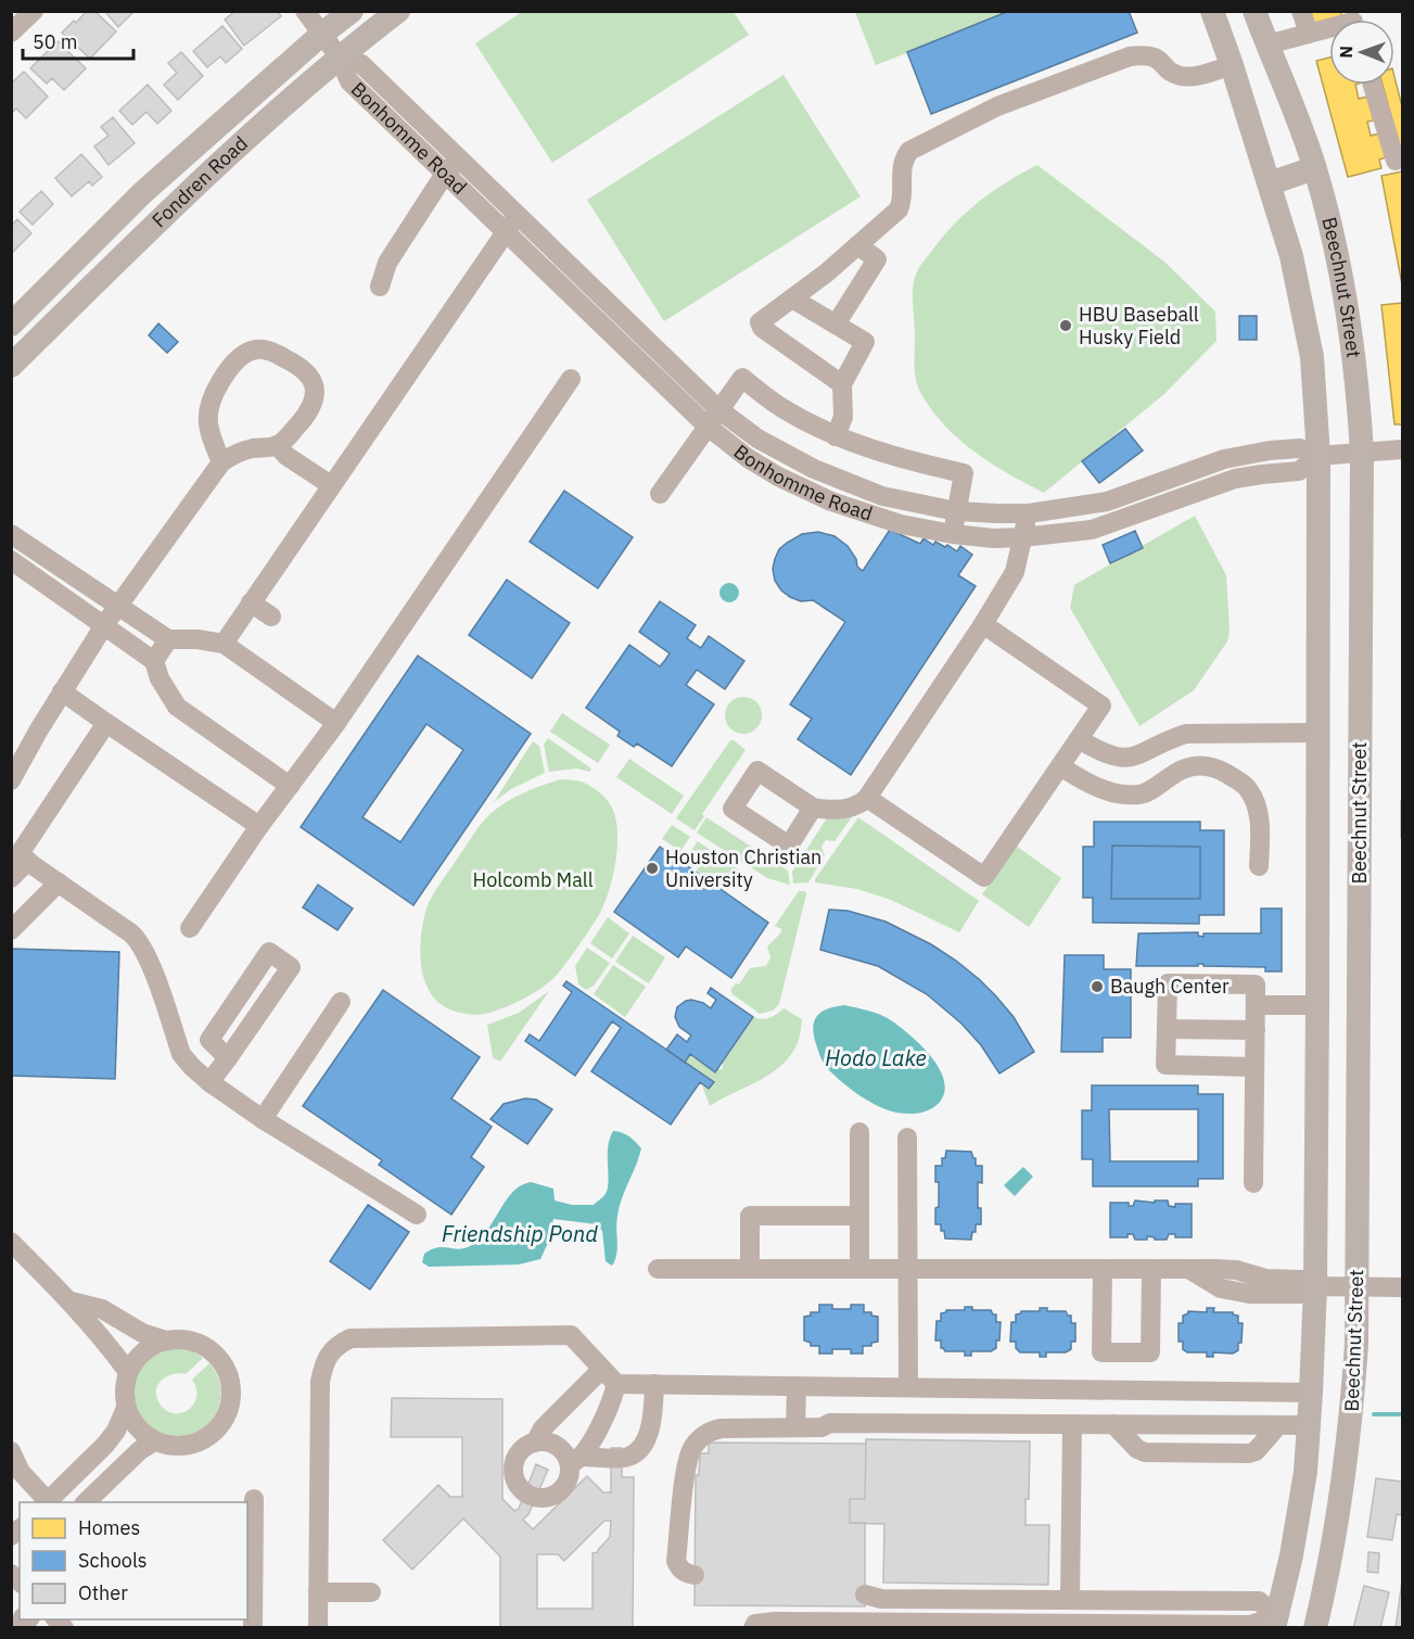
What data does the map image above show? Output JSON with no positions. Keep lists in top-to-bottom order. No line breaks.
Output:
{"streets":{"main road":["Fondren Road","Beechnut Street"],"street":["Bonhomme Road"]},"crossings":[["Bonhomme Road","Fondren Road"],["Bonhomme Road","Beechnut Street"]],"water":["Hodo Lake","Friendship Pond"],"parks":["Holcomb Mall"],"places":["HBU Baseball Husky Field","Houston Christian University","Baugh Center"],"legend":["Homes","Schools","Other"],"scale_bar":"50 m","north":"left"}
